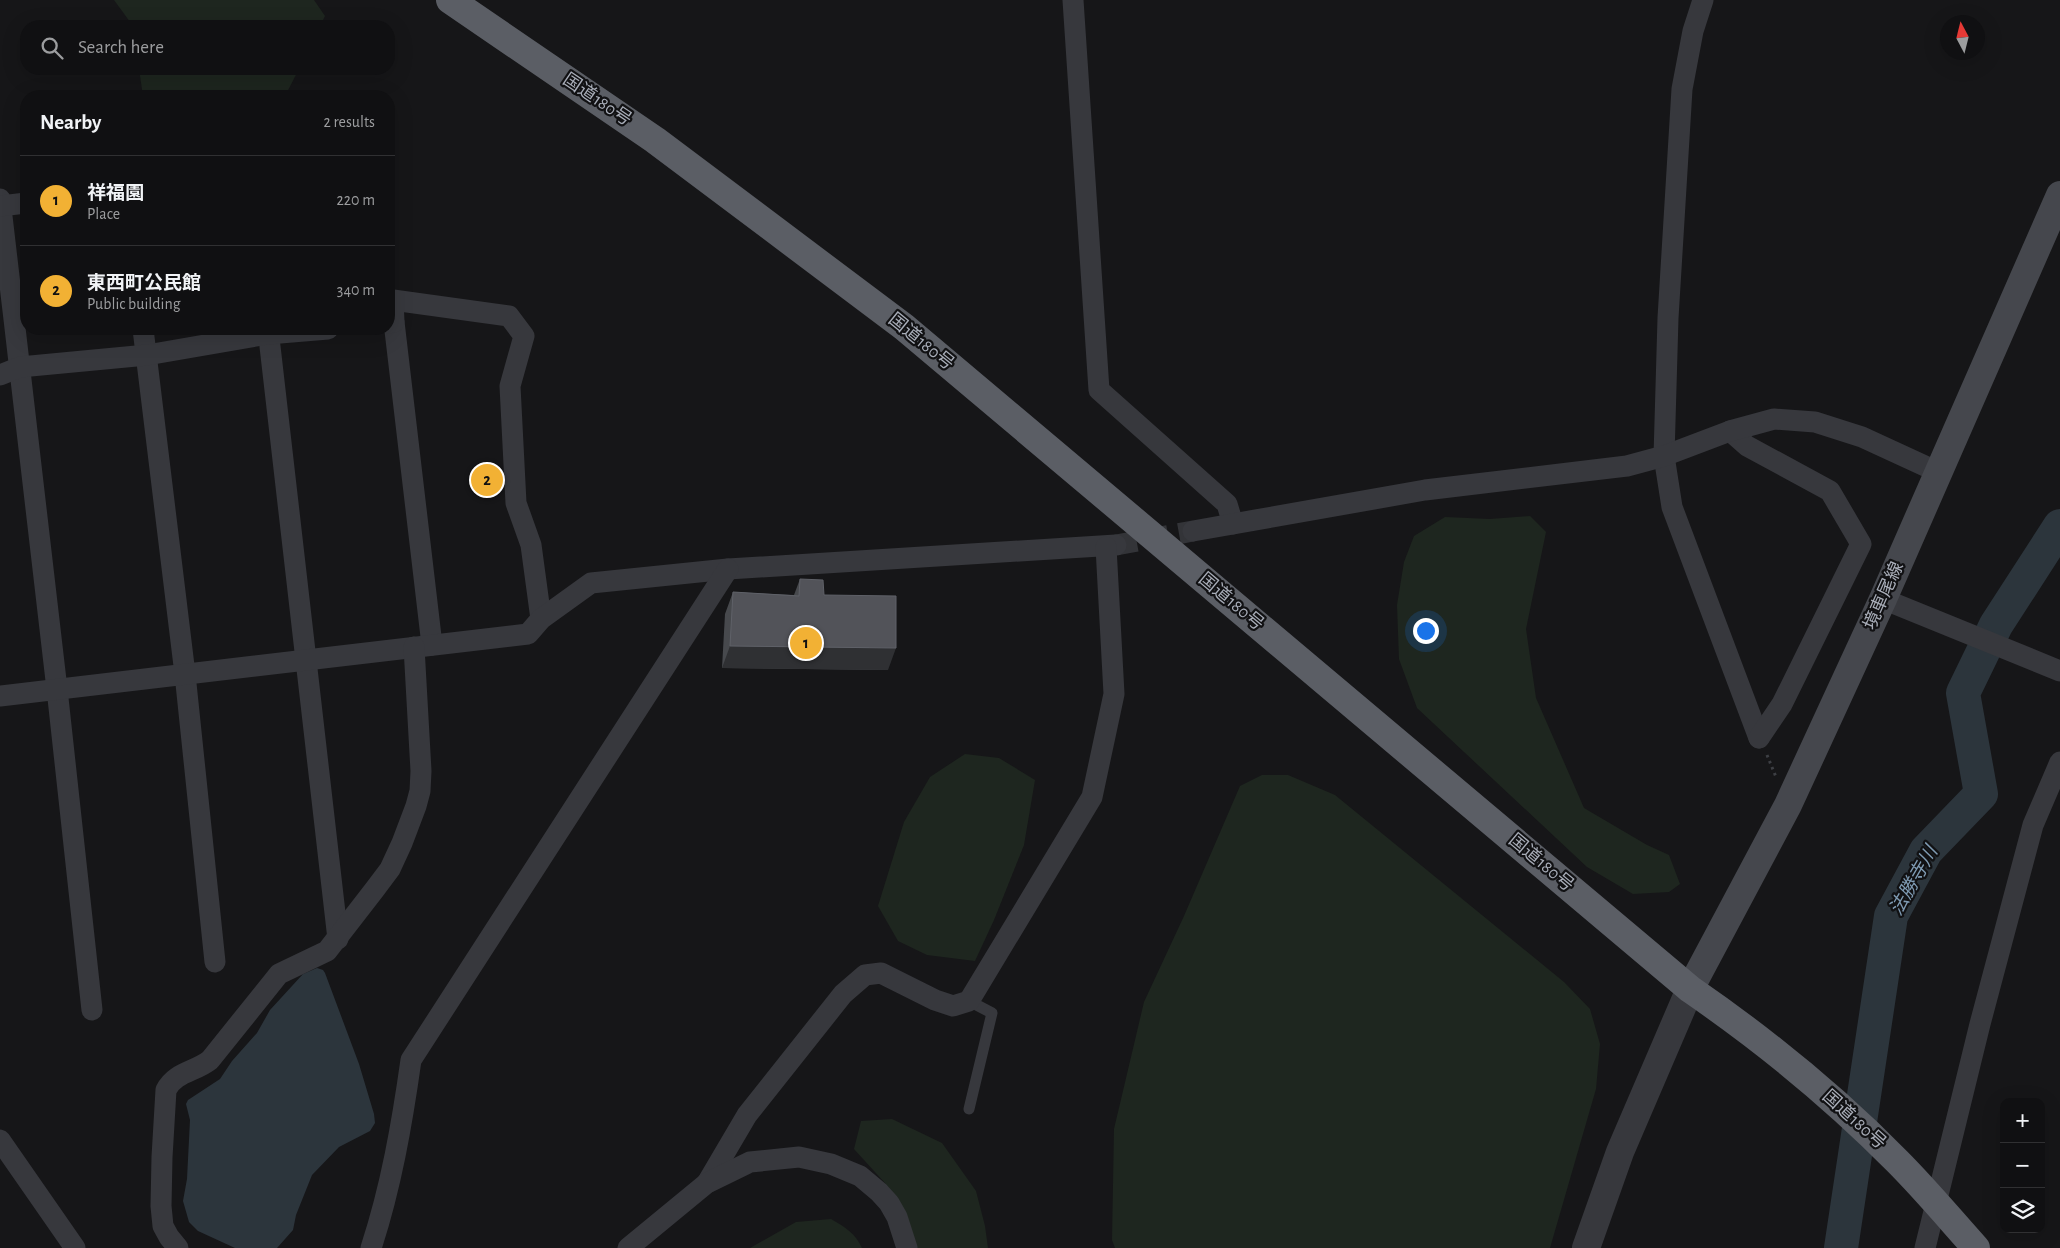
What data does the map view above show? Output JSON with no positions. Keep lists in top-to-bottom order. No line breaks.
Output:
{"streets":{"highway":["国道180号"],"main road":["境車尾線"]},"crossings":[["国道180号","境車尾線"]],"water":["法勝寺川"],"north":"top","page":{"search":"Search here","heading":["Nearby","2 results"],"list":[{"mark":"1","name":"祥福園","note":"Place","value":"220 m"},{"mark":"2","name":"東西町公民館","note":"Public building","value":"340 m"}],"pins":["2","1"],"map_buttons":["+","−"]}}
